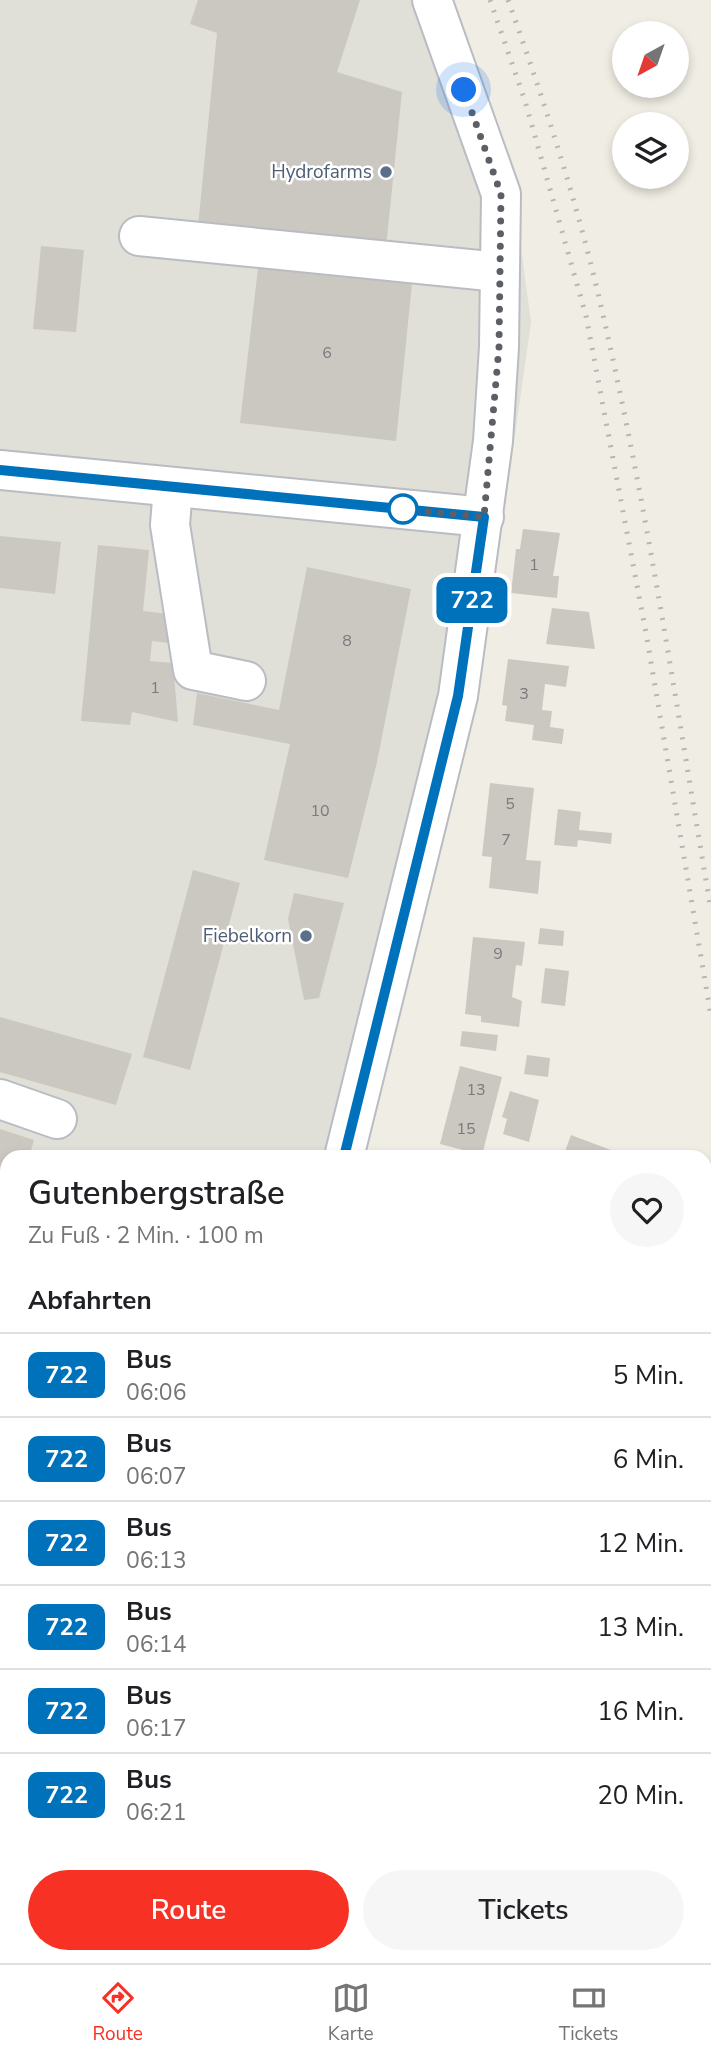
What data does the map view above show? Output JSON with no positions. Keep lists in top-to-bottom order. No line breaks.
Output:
{"places":["Hydrofarms","Fiebelkorn"],"lines":["bus line 722"],"house_numbers":["6","1","8","1","3","5","10","7","9","13","15"],"north":"bottom left","page":{"on_map":"722","heading":[["Gutenbergstraße","Zu Fuß · 2 Min. · 100 m"],"Abfahrten"],"list":[{"mark":"722","name":"Bus","note":"06:06","value":"5 Min."},{"mark":"722","name":"Bus","note":"06:07","value":"6 Min."},{"mark":"722","name":"Bus","note":"06:13","value":"12 Min."},{"mark":"722","name":"Bus","note":"06:14","value":"13 Min."},{"mark":"722","name":"Bus","note":"06:17","value":"16 Min."},{"mark":"722","name":"Bus","note":"06:21","value":"20 Min."}],"buttons":["Route","Tickets"],"tabs":["Route","Karte","Tickets"]}}
